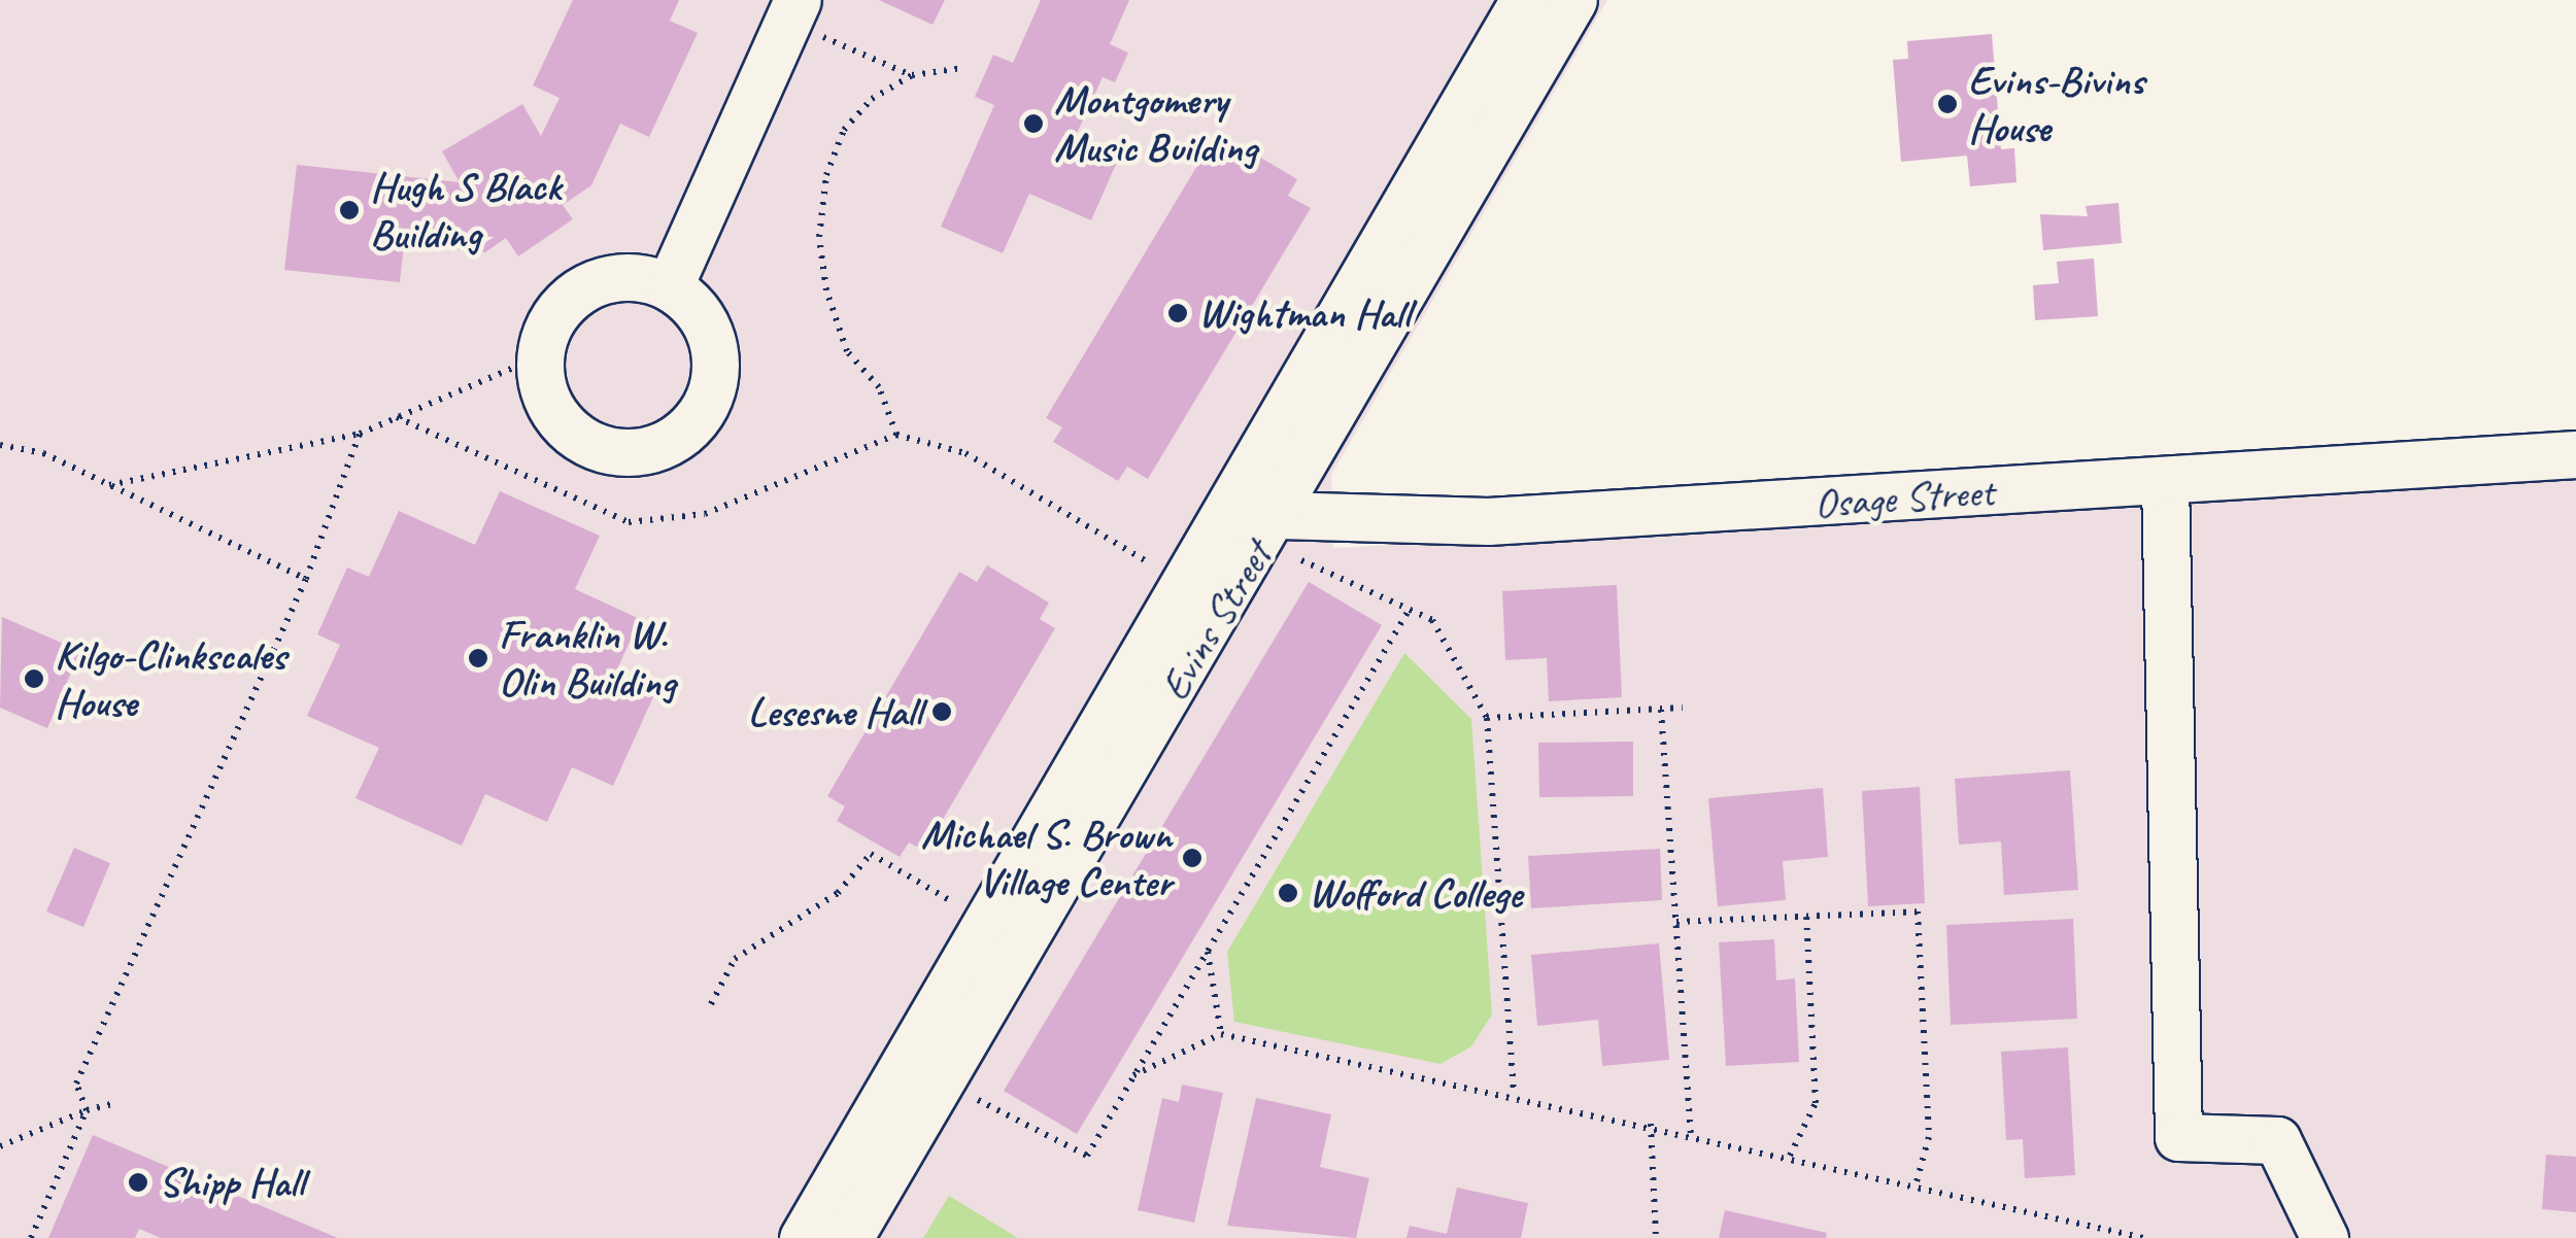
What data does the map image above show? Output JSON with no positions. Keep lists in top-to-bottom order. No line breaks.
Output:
{"streets":{"street":["Osage Street","Evins Street"]},"crossings":[["Osage Street","Evins Street"]],"places":["Evins-Bivins House","Montgomery Music Building","Hugh S Black Building","Wightman Hall","Franklin W. Olin Building","Kilgo-Clinkscales House","Lesesne Hall","Michael S. Brown Village Center","Wofford College","Shipp Hall"]}
